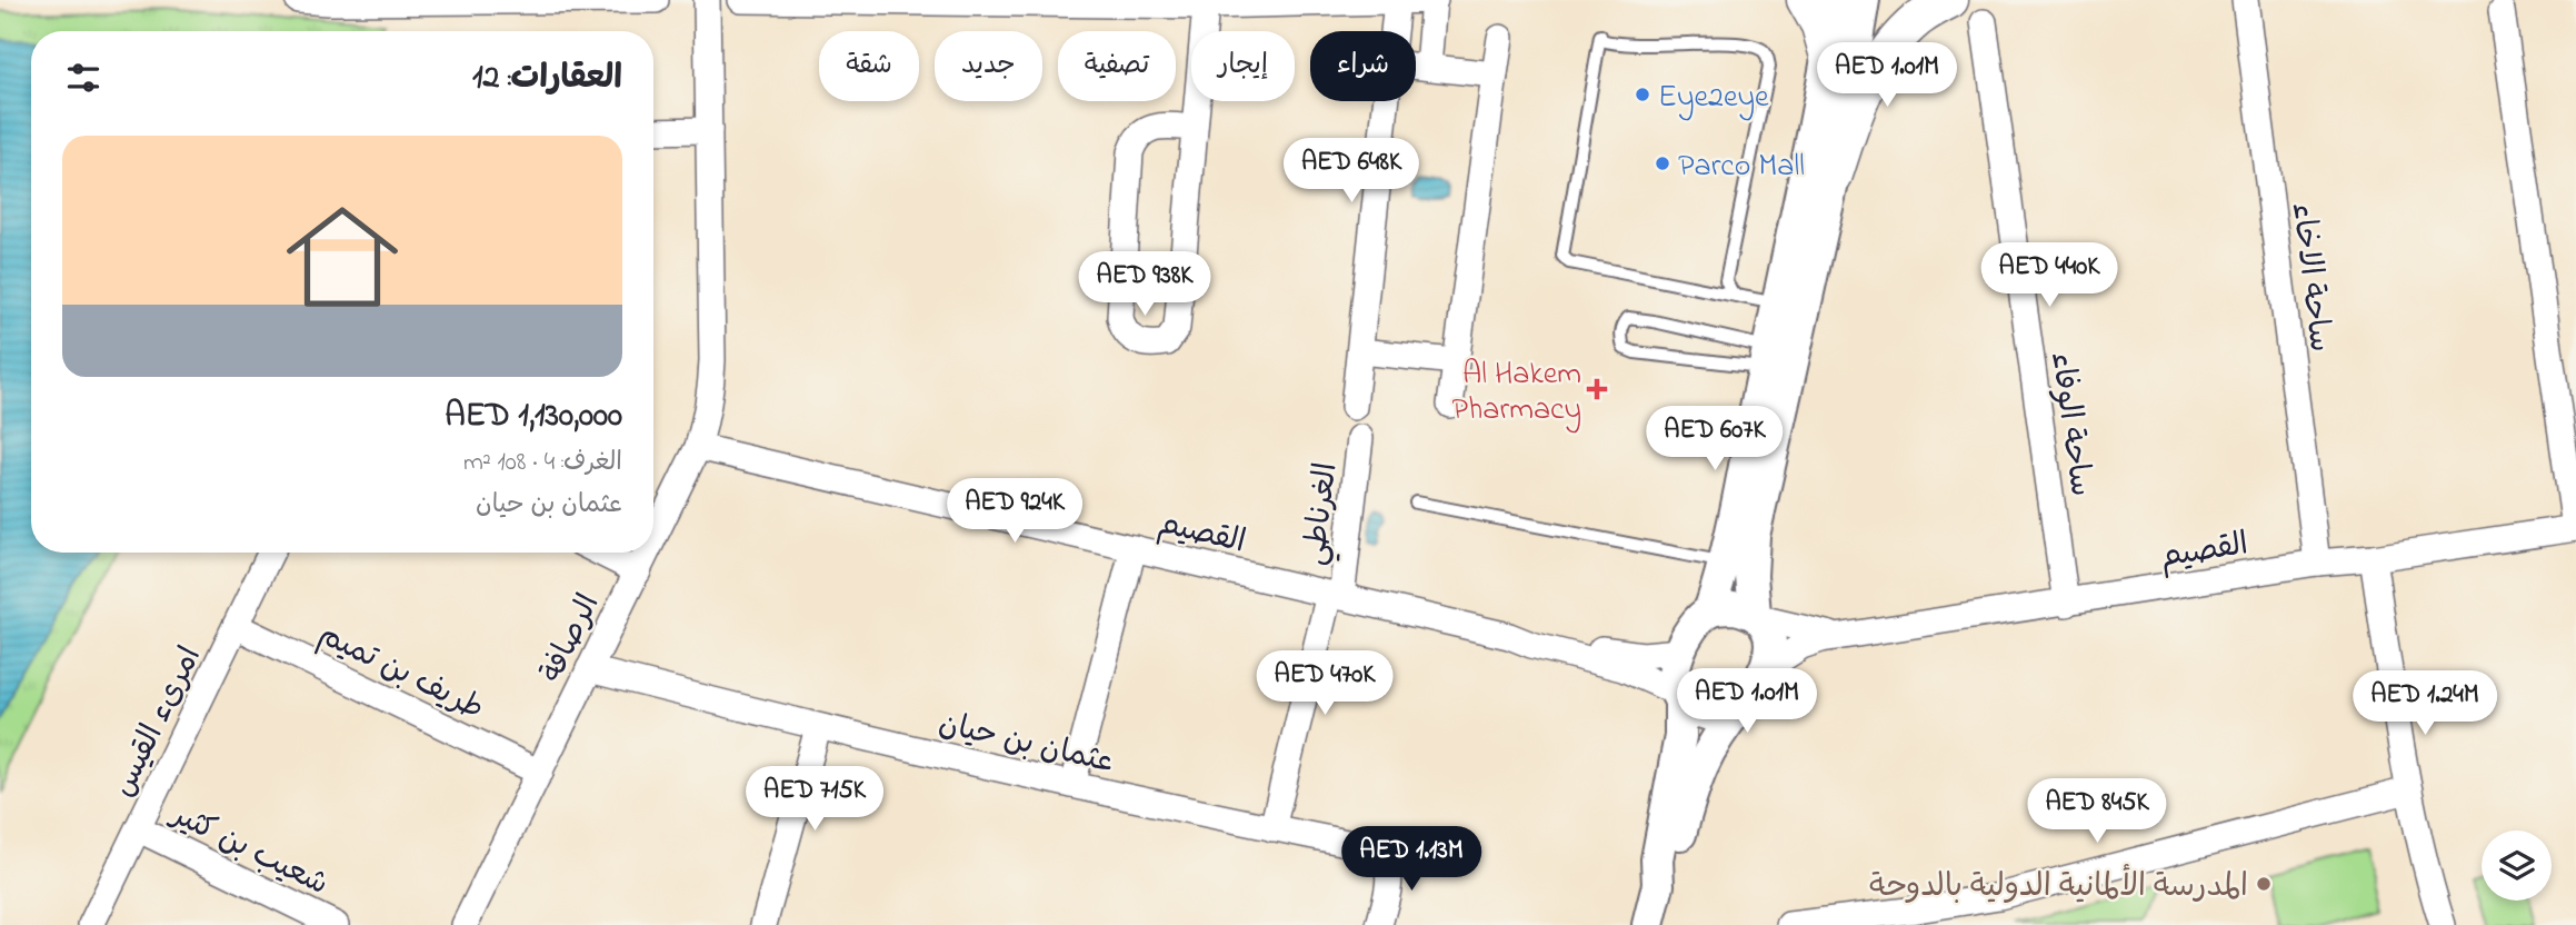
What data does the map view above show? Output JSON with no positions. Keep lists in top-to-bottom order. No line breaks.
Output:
{"streets":{"street":["ساحة الاخاء","ساحة الوفاء","الغرناطي","القصيم","الرصافة","طريف بن تميم","امرىء القيس","عثمان بن حيان","شعيب بن كثير"]},"crossings":[["ساحة الاخاء","القصيم"],["ساحة الوفاء","القصيم"],["الغرناطي","القصيم"],["الغرناطي","عثمان بن حيان"],["القصيم","الرصافة"],["الرصافة","طريف بن تميم"],["الرصافة","عثمان بن حيان"],["طريف بن تميم","امرىء القيس"],["امرىء القيس","شعيب بن كثير"]],"places":{"other":["Eye2eye","Parco Mall","المدرسة الألمانية الدولية بالدوحة"],"health":["Al Hakem Pharmacy"]},"page":{"chip":["شراء","إيجار","تصفية","جديد","شقة"],"heading":"العقارات: 12","price":["AED 1.01M","AED 648K","AED 440K","AED 938K","AED 607K","AED 924K","AED 470K","AED 1.01M","AED 1.24M","AED 715K","AED 845K","AED 1.13M"],"list":[{"name":"AED 1,130,000","note":"الغرف: 4 · 108 m² · عثمان بن حيان"}]}}
